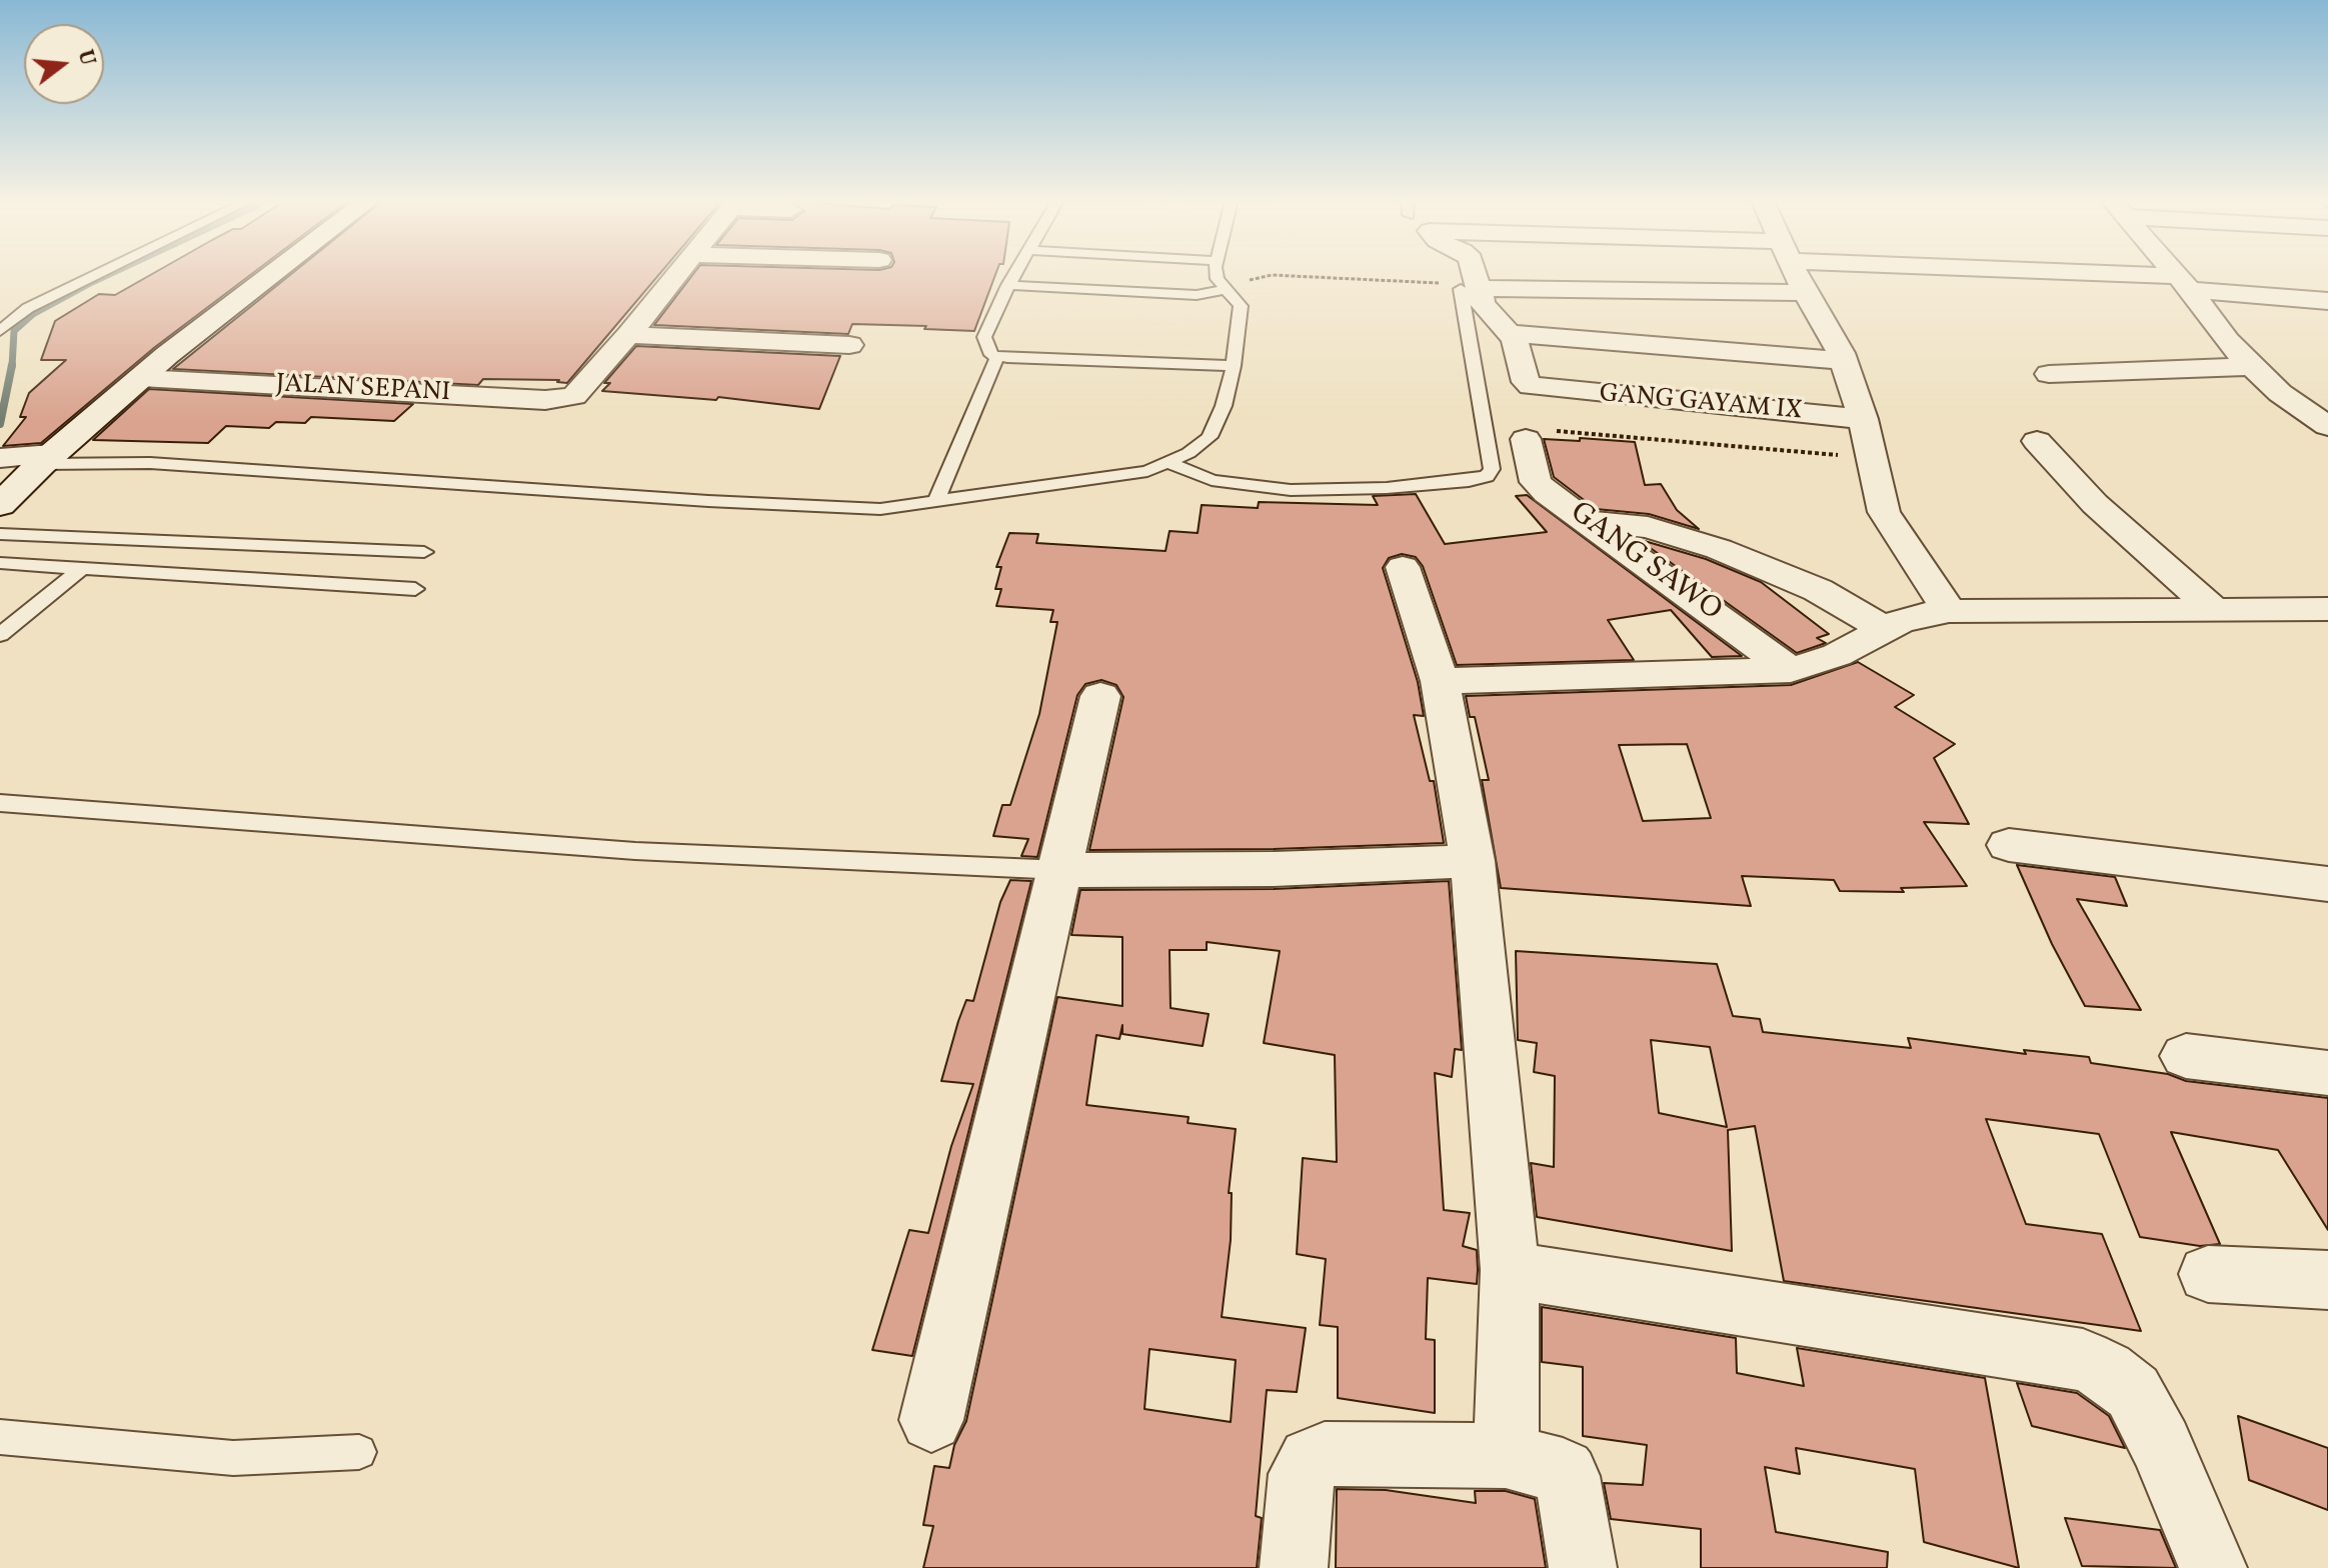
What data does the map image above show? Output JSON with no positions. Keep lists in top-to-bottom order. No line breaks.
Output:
{"streets":{"street":["JALAN SEPANI","GANG GAYAM IX","GANG SAWO"]},"north":"right"}
